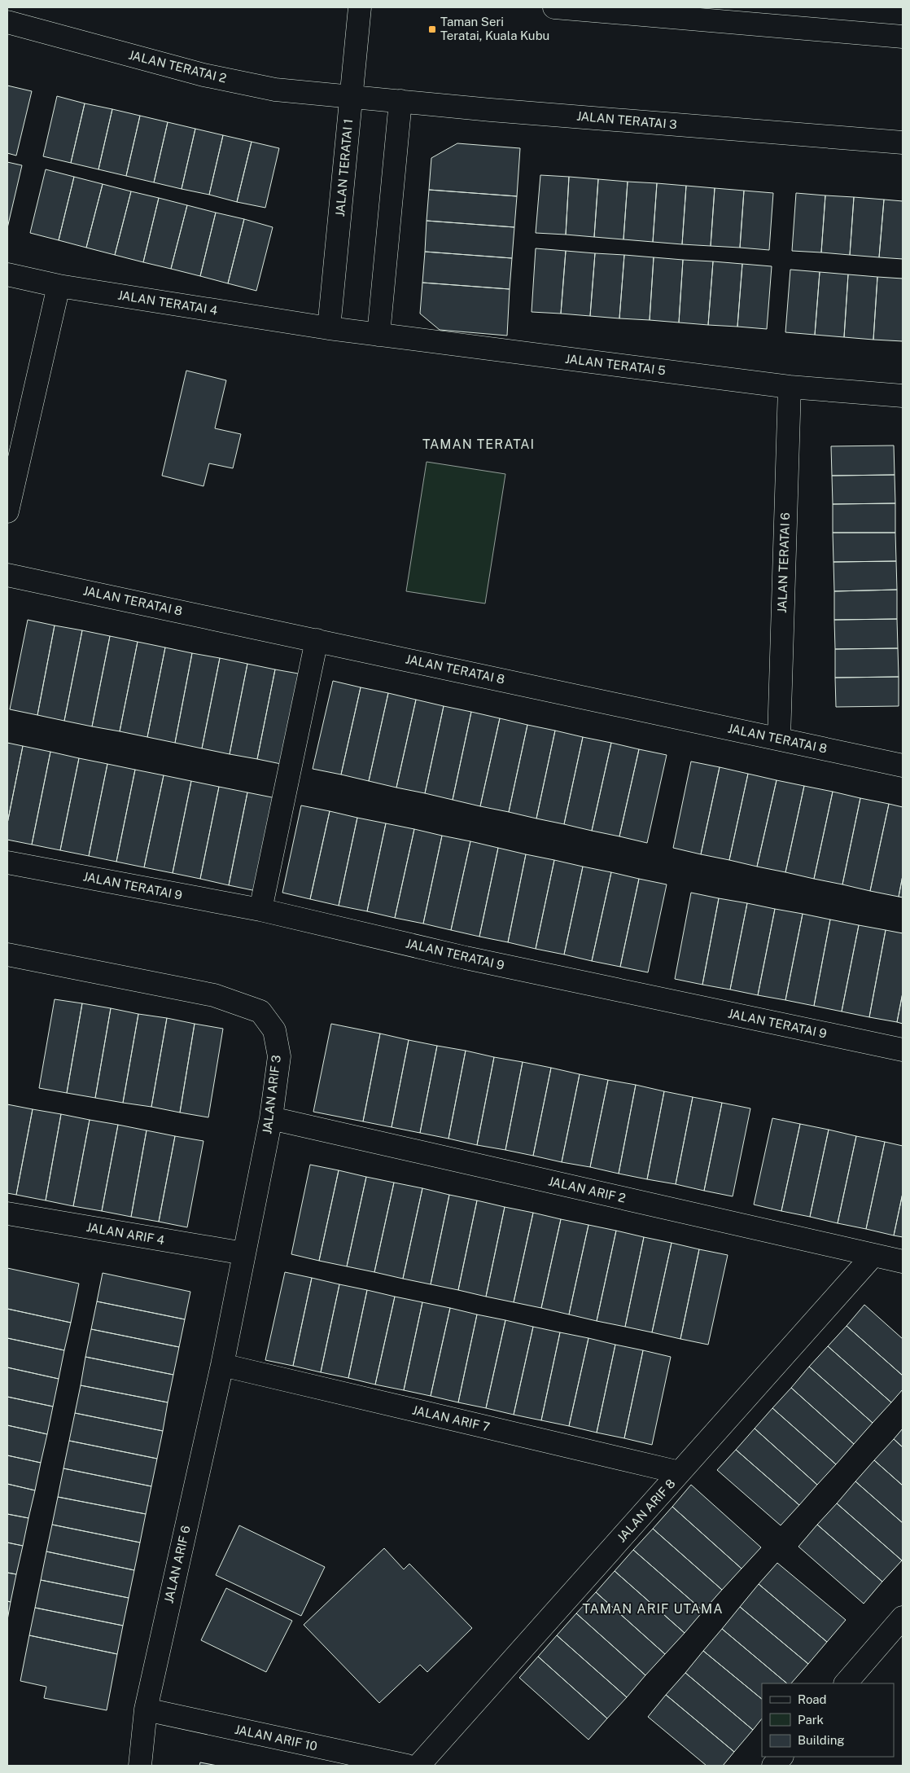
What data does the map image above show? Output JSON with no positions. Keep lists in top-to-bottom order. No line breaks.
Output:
{"streets":{"street":["JALAN TERATAI 2","JALAN TERATAI 3","JALAN TERATAI 1","JALAN TERATAI 4","JALAN TERATAI 5","JALAN TERATAI 6","JALAN TERATAI 8","JALAN TERATAI 9","JALAN ARIF 3","JALAN ARIF 2","JALAN ARIF 4","JALAN ARIF 7","JALAN ARIF 8","JALAN ARIF 6","JALAN ARIF 10"]},"crossings":[["JALAN TERATAI 2","JALAN TERATAI 3"],["JALAN TERATAI 2","JALAN TERATAI 1"],["JALAN TERATAI 3","JALAN TERATAI 1"],["JALAN TERATAI 1","JALAN TERATAI 4"],["JALAN TERATAI 1","JALAN TERATAI 5"],["JALAN TERATAI 4","JALAN TERATAI 5"],["JALAN TERATAI 5","JALAN TERATAI 6"],["JALAN TERATAI 6","JALAN TERATAI 8"],["JALAN ARIF 3","JALAN ARIF 2"],["JALAN ARIF 3","JALAN ARIF 4"],["JALAN ARIF 3","JALAN ARIF 7"],["JALAN ARIF 3","JALAN ARIF 6"],["JALAN ARIF 2","JALAN ARIF 8"],["JALAN ARIF 7","JALAN ARIF 8"],["JALAN ARIF 7","JALAN ARIF 6"],["JALAN ARIF 6","JALAN ARIF 10"]],"districts":["TAMAN TERATAI","TAMAN ARIF UTAMA"],"places":{"transit":["Taman Seri Teratai, Kuala Kubu"]},"legend":["Road","Park","Building"]}
